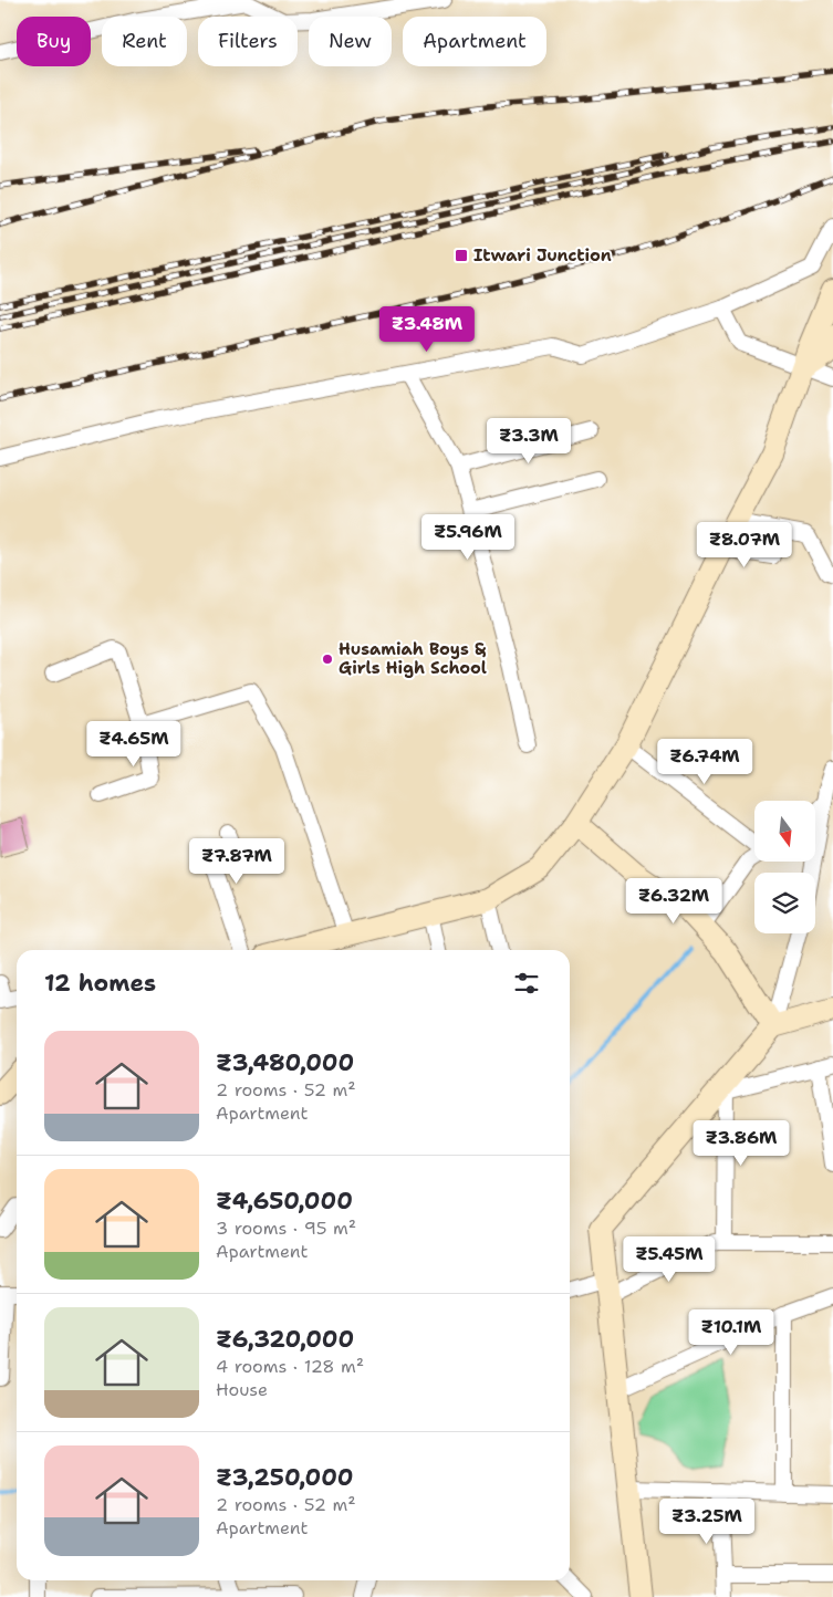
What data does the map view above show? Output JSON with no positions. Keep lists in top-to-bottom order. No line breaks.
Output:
{"places":{"transit":["Itwari Junction"],"other":["Husamiah Boys & Girls High School"]},"north":"bottom","page":{"chip":["Buy","Rent","Filters","New","Apartment"],"price":["₹3.48M","₹3.3M","₹5.96M","₹8.07M","₹4.65M","₹6.74M","₹7.87M","₹6.32M","₹3.86M","₹5.45M","₹10.1M","₹3.25M"],"heading":"12 homes","list":[{"name":"₹3,480,000","note":"2 rooms · 52 m² · Apartment"},{"name":"₹4,650,000","note":"3 rooms · 95 m² · Apartment"},{"name":"₹6,320,000","note":"4 rooms · 128 m² · House"},{"name":"₹3,250,000","note":"2 rooms · 52 m² · Apartment"}]}}
